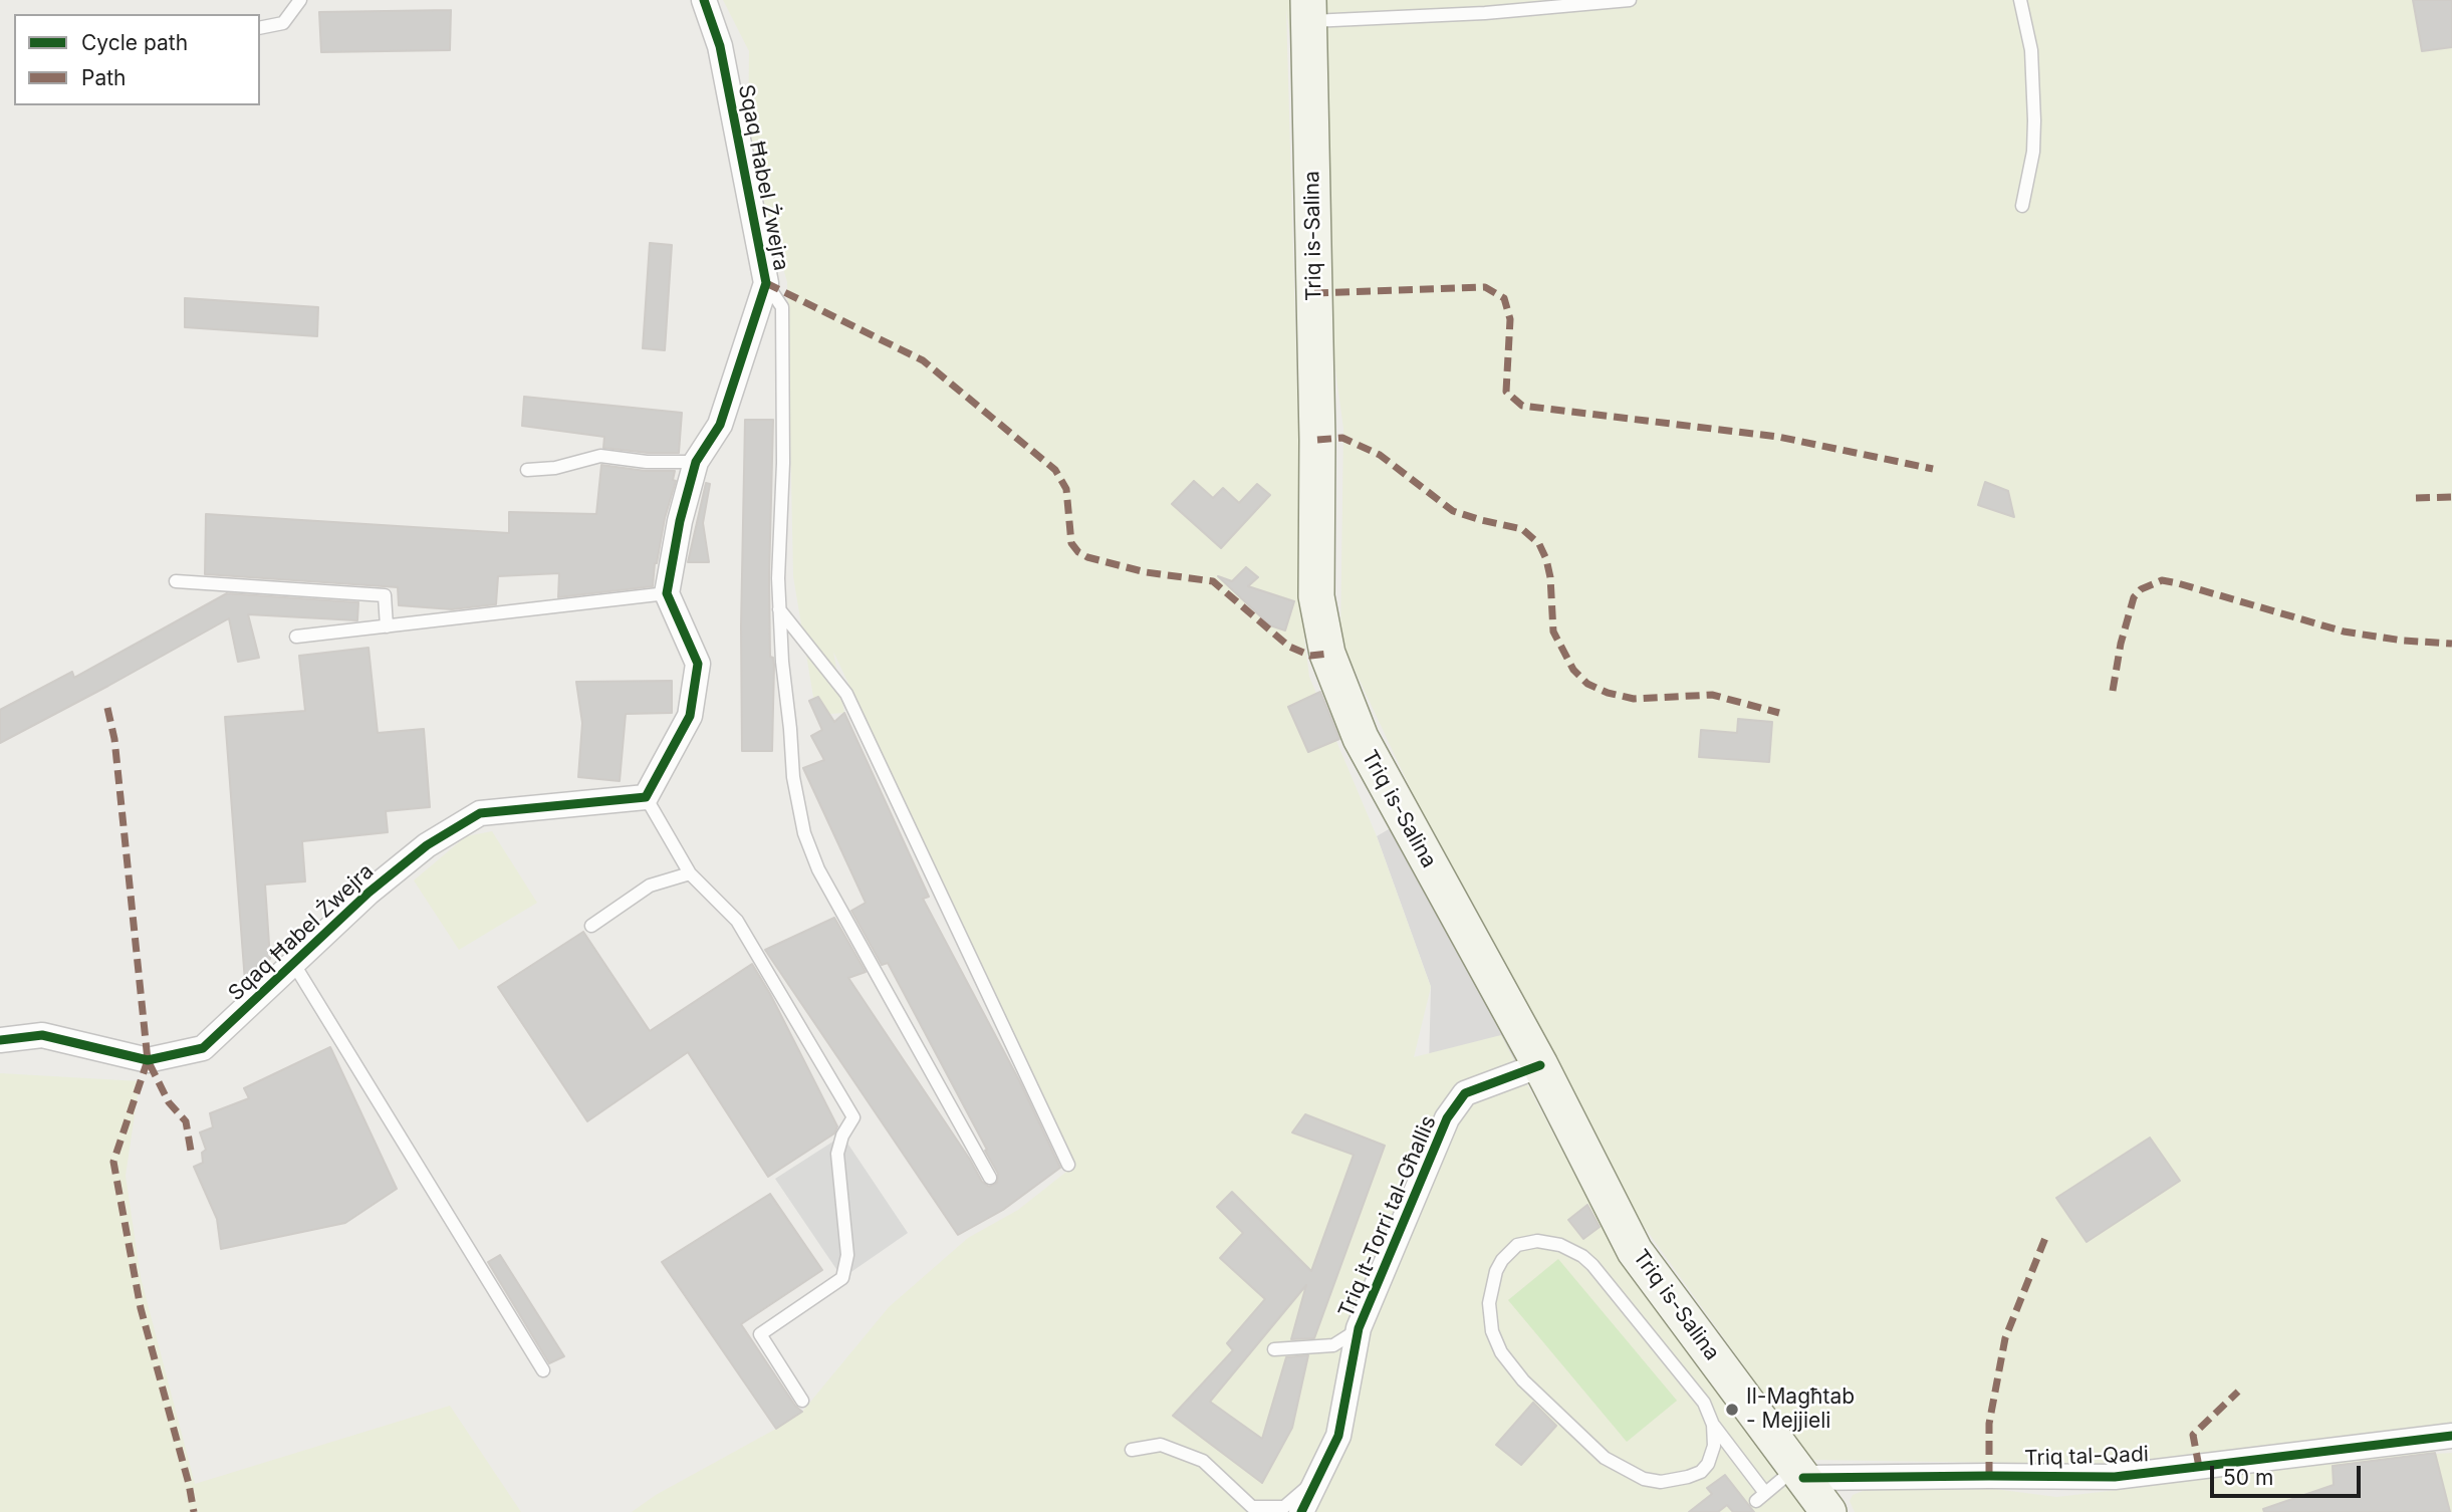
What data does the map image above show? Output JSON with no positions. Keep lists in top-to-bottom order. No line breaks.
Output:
{"streets":{"main road":["Triq is-Salina"],"street":["Sqaq Ħabel Żwejra","Triq it-Torri tal-Għallis","Triq tal-Qadi"]},"crossings":[["Triq is-Salina","Triq it-Torri tal-Għallis"],["Triq is-Salina","Triq tal-Qadi"]],"places":["Il-Magħtab - Mejjieli"],"legend":["Cycle path","Path"],"scale_bar":"50 m"}
